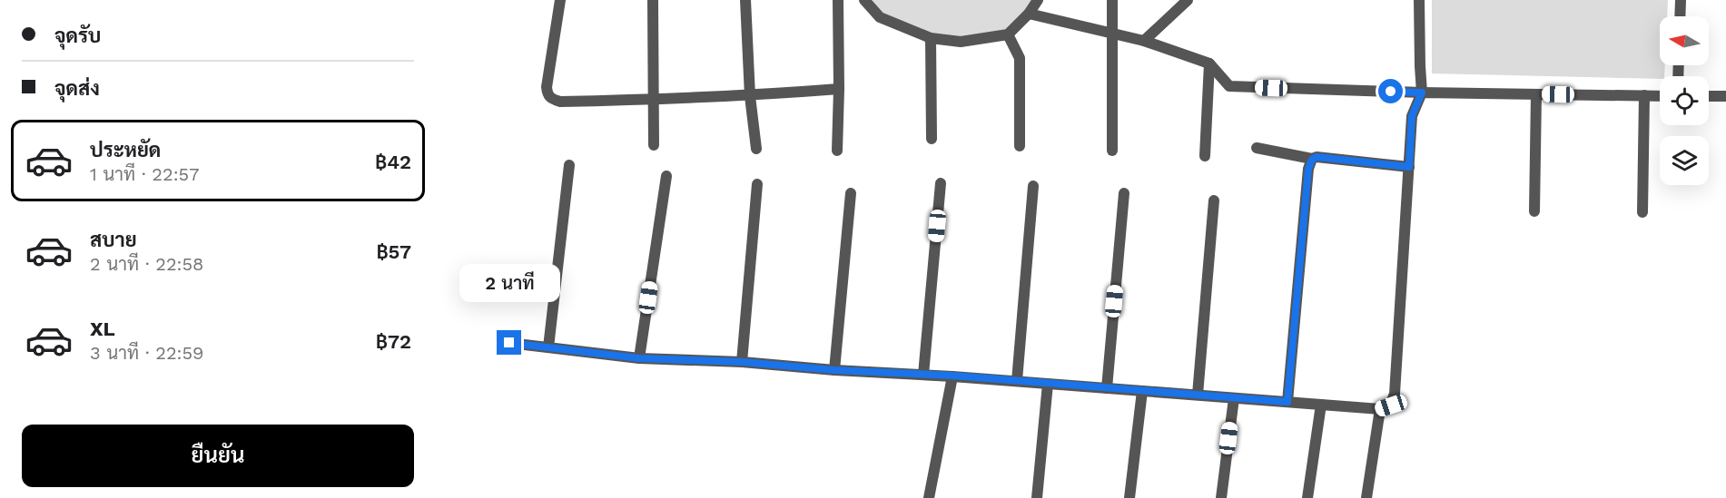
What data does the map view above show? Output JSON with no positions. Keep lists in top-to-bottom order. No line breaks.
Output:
{"north":"left","page":{"banner":["จุดรับ","จุดส่ง"],"list":[{"name":"ประหยัด","note":"1 นาที · 22:57","value":"฿42"},{"name":"สบาย","note":"2 นาที · 22:58","value":"฿57"},{"name":"XL","note":"3 นาที · 22:59","value":"฿72"}],"bubble":"2 นาที","buttons":"ยืนยัน"}}
